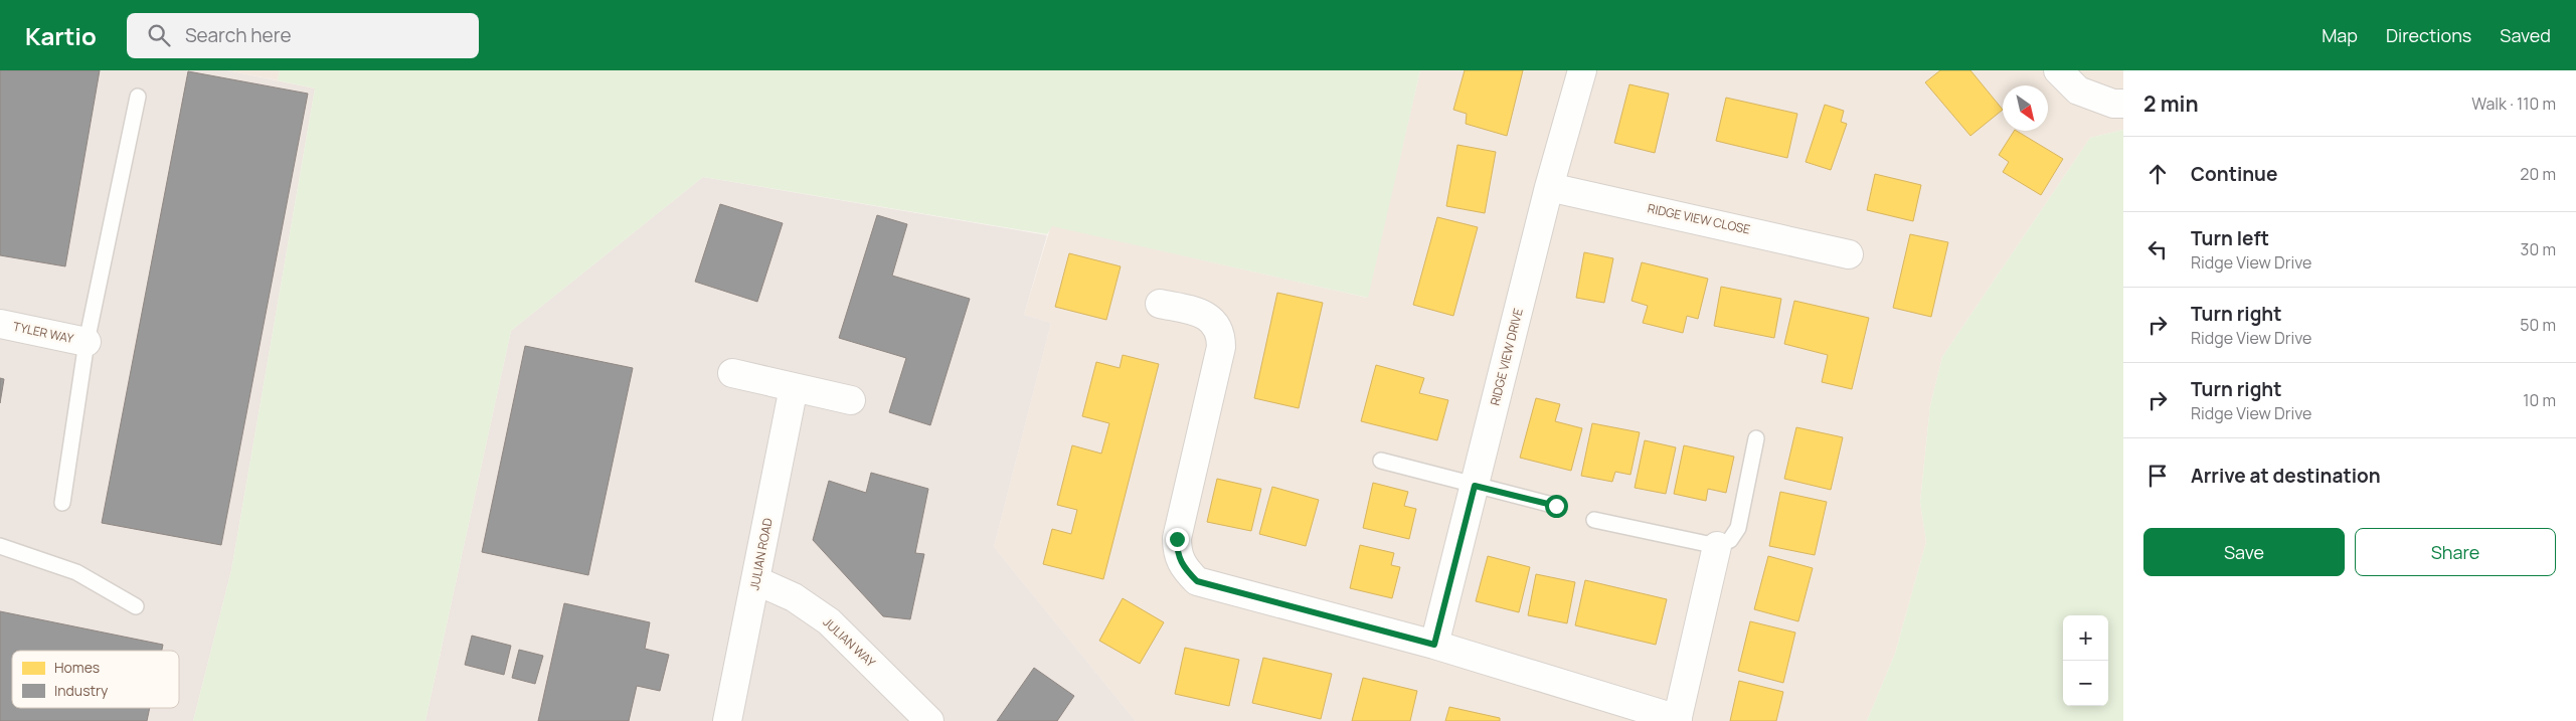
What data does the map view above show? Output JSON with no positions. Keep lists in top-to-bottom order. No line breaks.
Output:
{"streets":{"street":["RIDGE VIEW CLOSE","TYLER WAY","RIDGE VIEW DRIVE","JULIAN ROAD","JULIAN WAY"]},"crossings":[["RIDGE VIEW CLOSE","RIDGE VIEW DRIVE"],["JULIAN ROAD","JULIAN WAY"]],"legend":["Homes","Industry"],"north":"bottom right","page":{"header":"Kartio","search":"Search here","nav":["Map","Directions","Saved"],"heading":["2 min","Walk · 110 m"],"list":[["Continue","20 m"],["Turn left","Ridge View Drive","30 m"],["Turn right","Ridge View Drive","50 m"],["Turn right","Ridge View Drive","10 m"],"Arrive at destination"],"buttons":["Save","Share"],"map_buttons":["+","−"]}}
